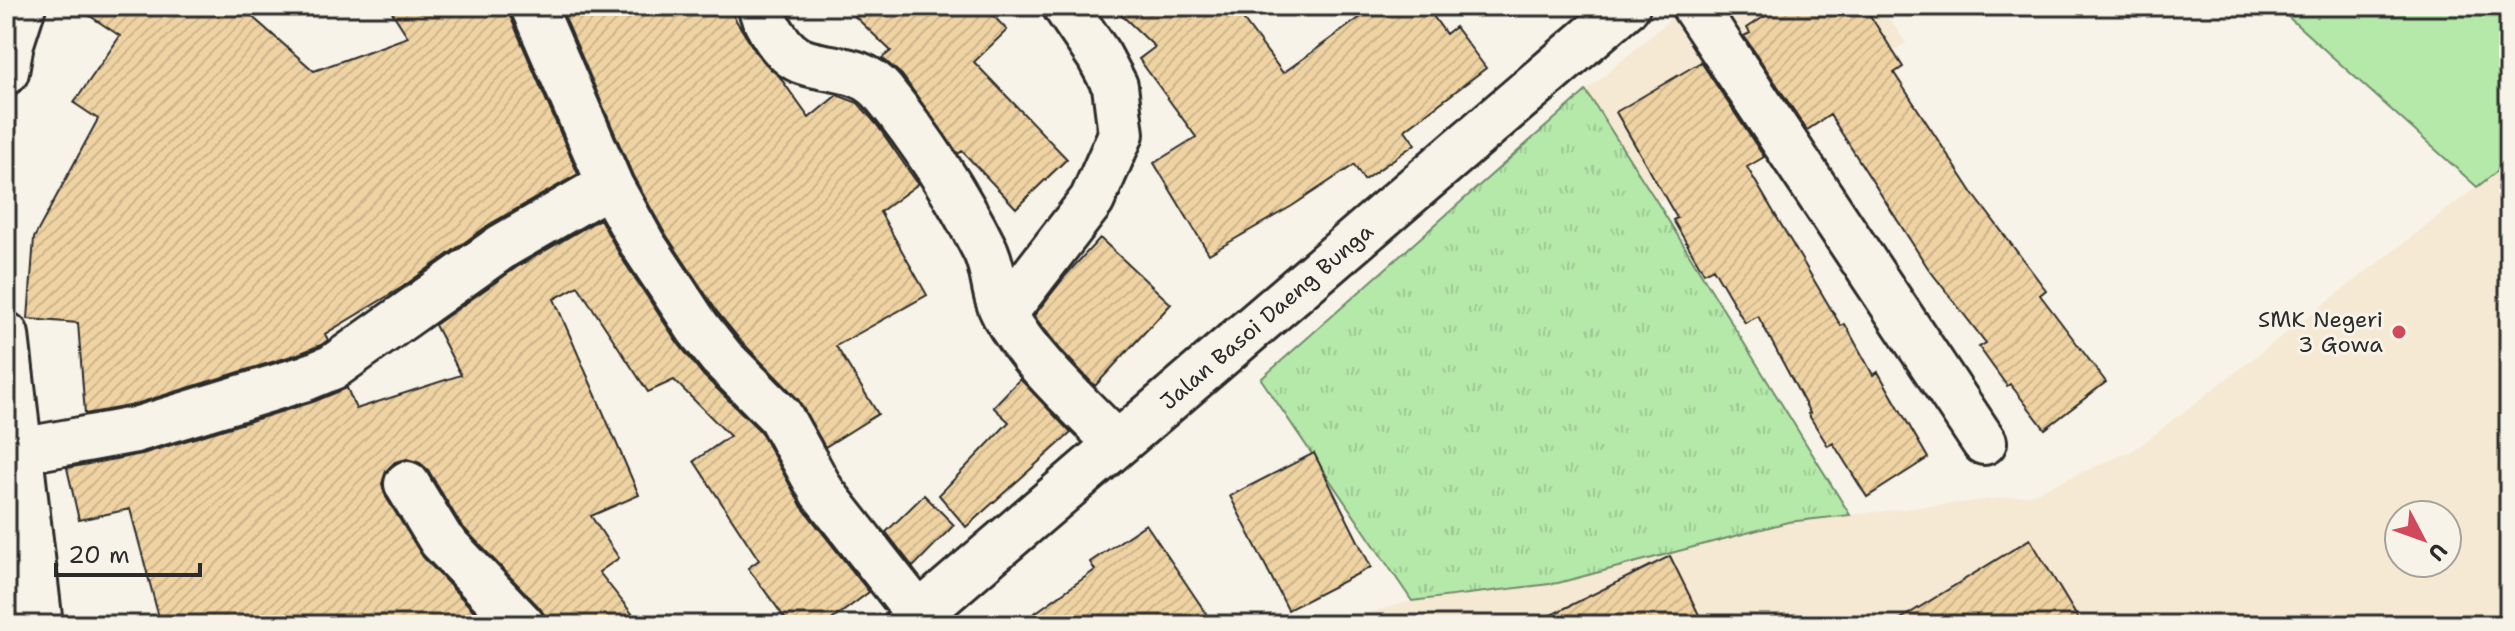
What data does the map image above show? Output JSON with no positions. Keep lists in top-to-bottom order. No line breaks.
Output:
{"streets":{"street":["Jalan Basoi Daeng Bunga"]},"places":["SMK Negeri 3 Gowa"],"scale_bar":"20 m","north":"bottom right"}
